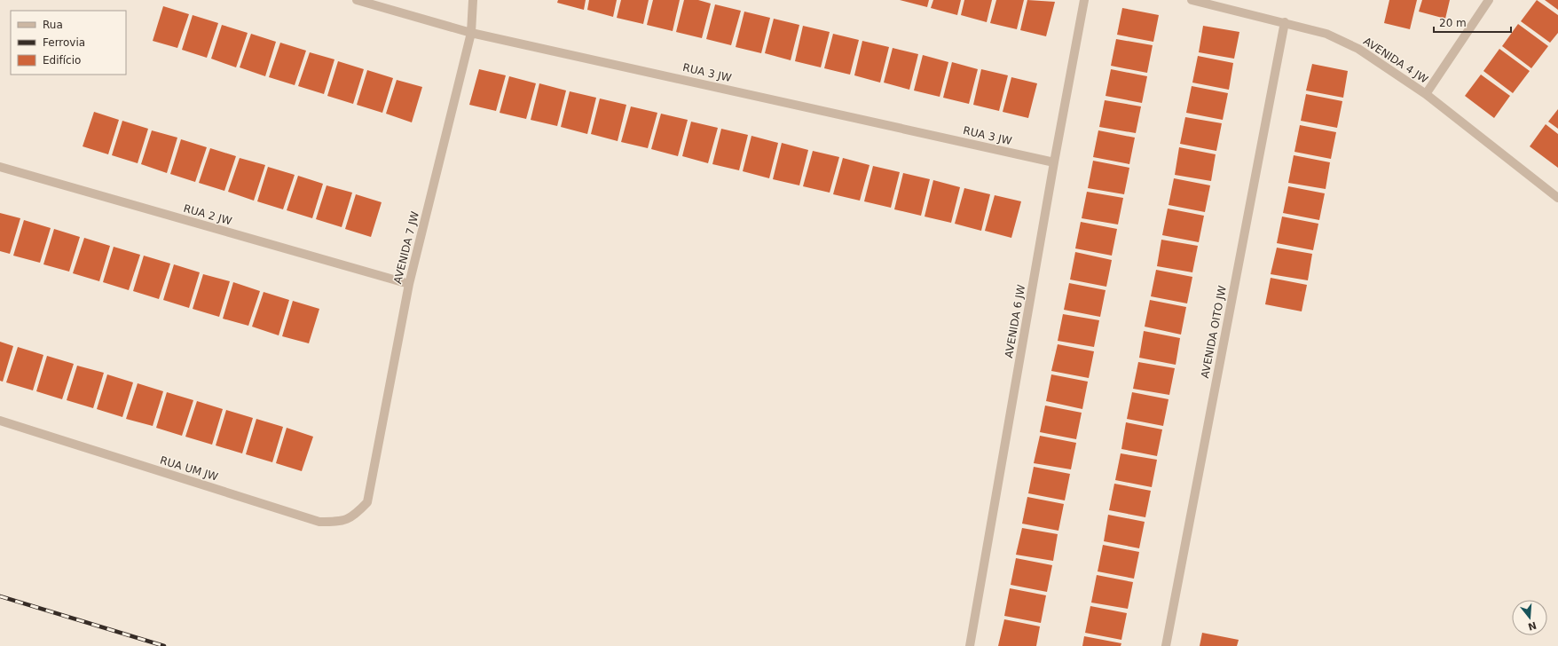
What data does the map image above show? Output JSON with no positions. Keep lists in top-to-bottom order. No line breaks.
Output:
{"streets":{"street":["AVENIDA 4 JW","RUA 3 JW","RUA 2 JW","AVENIDA 7 JW","AVENIDA 6 JW","AVENIDA OITO JW","RUA UM JW"]},"crossings":[["AVENIDA 4 JW","AVENIDA OITO JW"],["RUA 3 JW","AVENIDA 7 JW"],["RUA 3 JW","AVENIDA 6 JW"],["RUA 2 JW","AVENIDA 7 JW"],["AVENIDA 7 JW","RUA UM JW"]],"legend":["Rua","Ferrovia","Edifício"],"scale_bar":"20 m","north":"bottom"}
